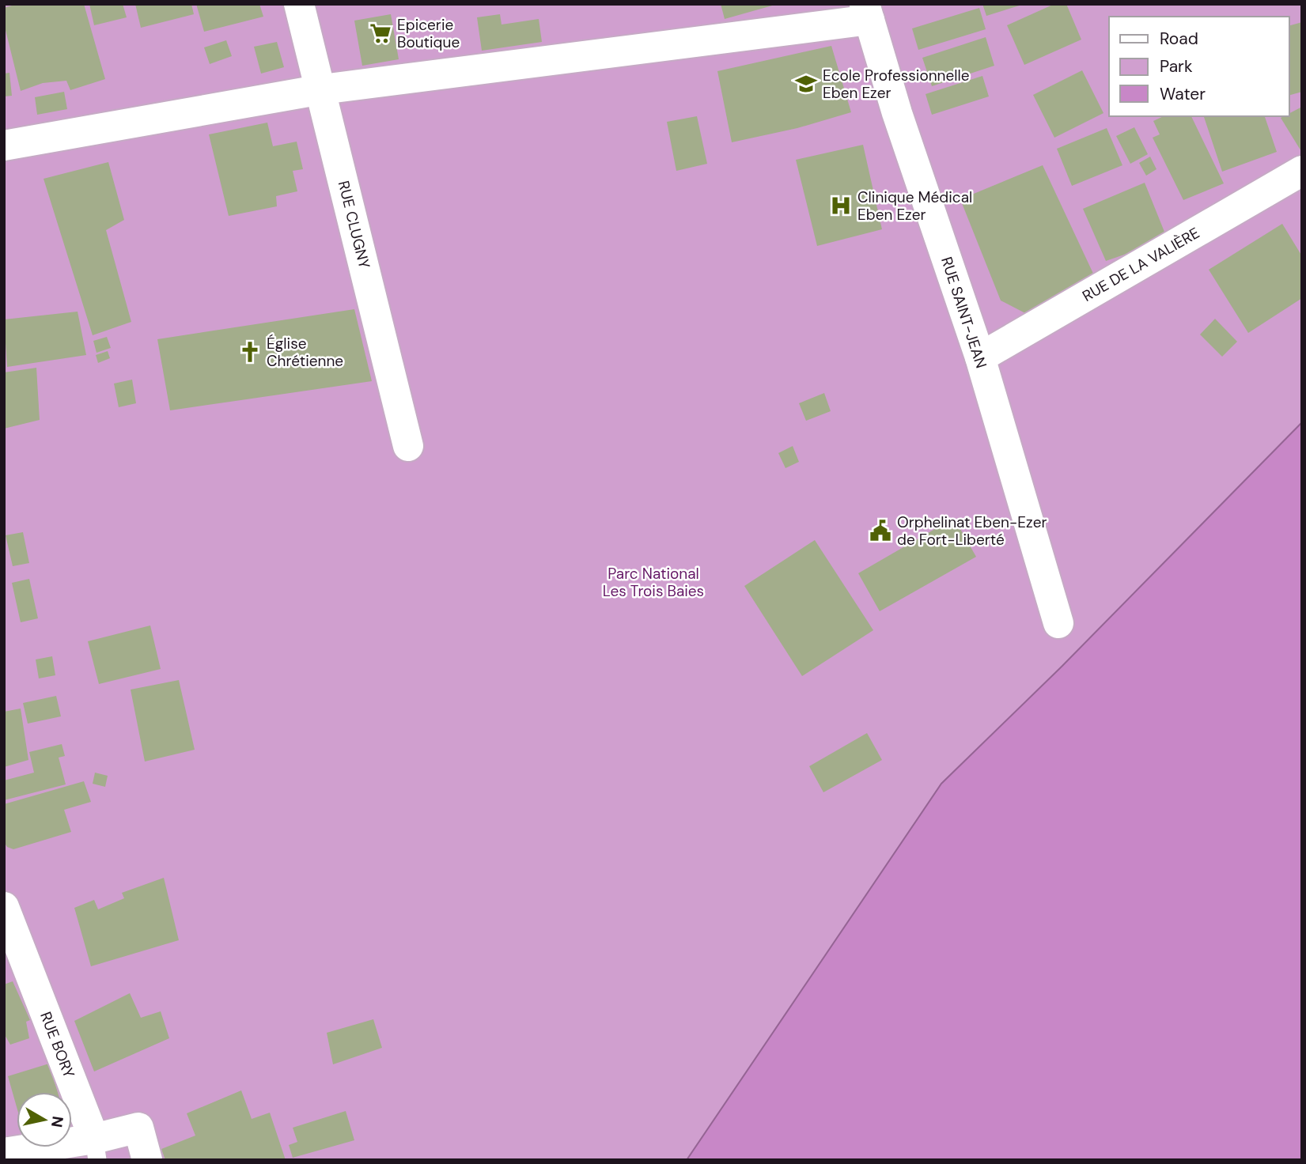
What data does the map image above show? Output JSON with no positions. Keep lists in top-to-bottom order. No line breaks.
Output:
{"streets":{"street":["RUE CLUGNY","RUE DE LA VALIÈRE","RUE SAINT-JEAN","RUE BORY"]},"crossings":[["RUE DE LA VALIÈRE","RUE SAINT-JEAN"]],"parks":["Parc National Les Trois Baies"],"places":{"supermarket":["Epicerie Boutique"],"school or university":["Ecole Professionnelle Eben Ezer"],"hospital":["Clinique Médical Eben Ezer"],"church":["Église Chrétienne"],"public building":["Orphelinat Eben-Ezer de Fort-Liberté"]},"legend":["Road","Park","Water"],"north":"right"}
